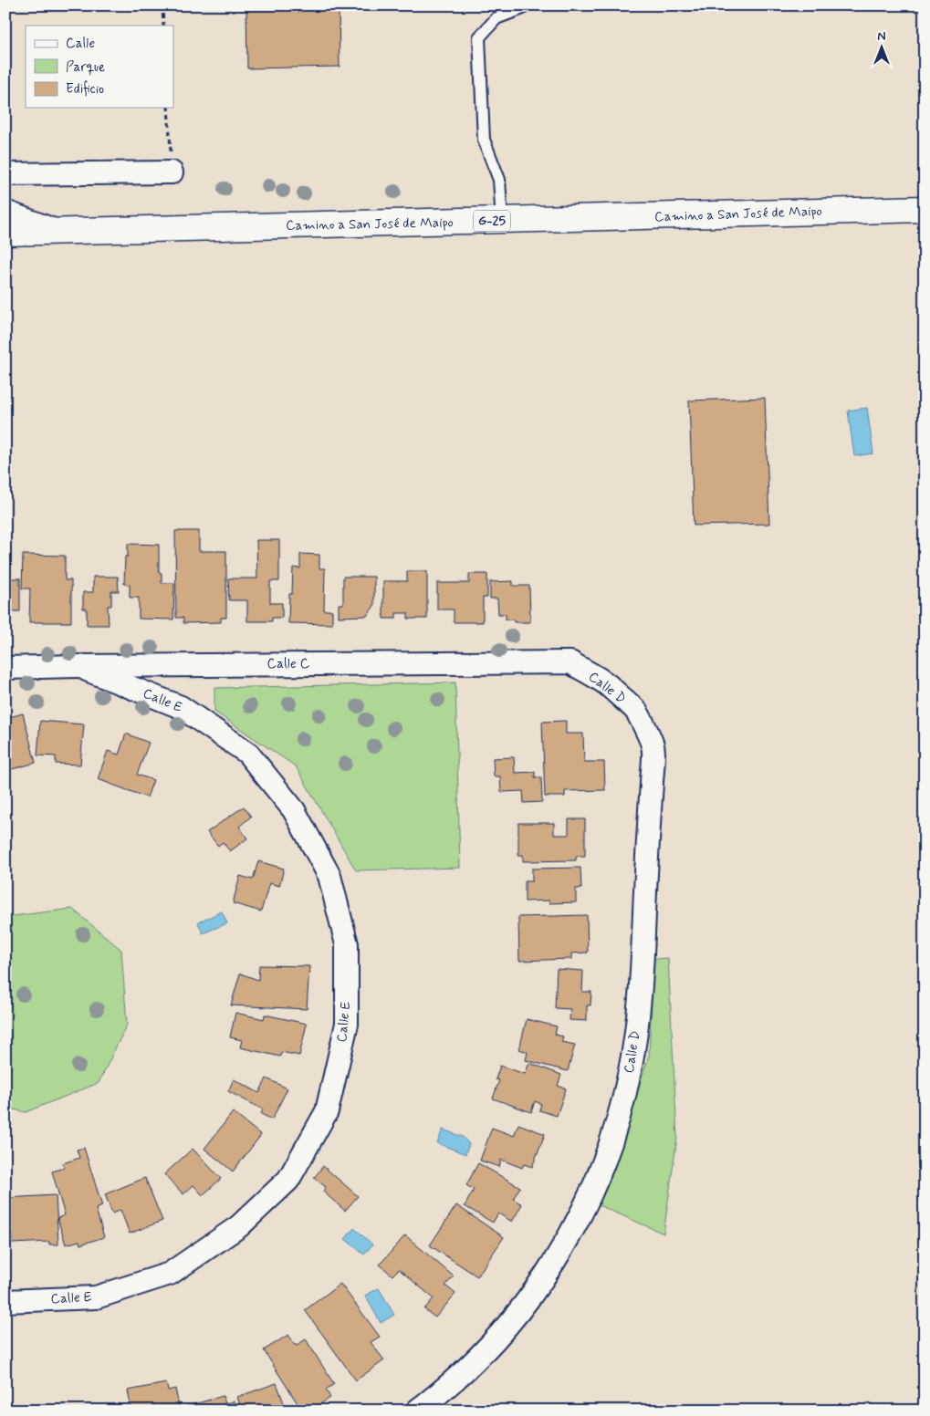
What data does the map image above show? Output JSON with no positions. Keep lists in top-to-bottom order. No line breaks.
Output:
{"streets":{"main road":["Camino a San José de Maipo","G-25"],"street":["Calle C","Calle D","Calle E"]},"crossings":[["Calle C","Calle D"],["Calle C","Calle E"]],"legend":["Calle","Parque","Edificio"],"north":"top"}
